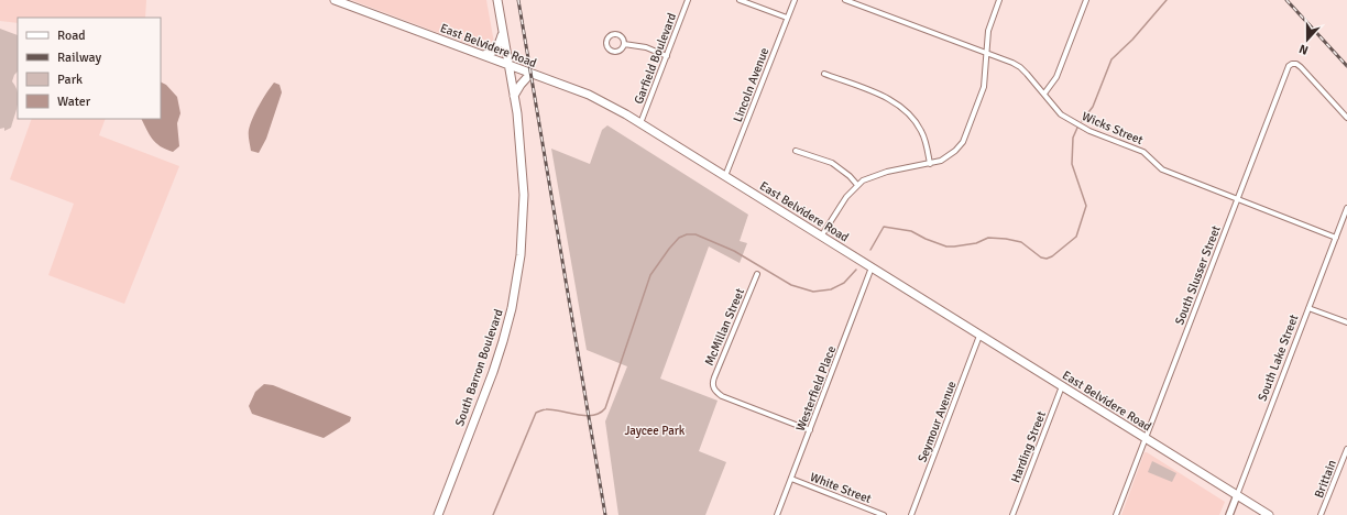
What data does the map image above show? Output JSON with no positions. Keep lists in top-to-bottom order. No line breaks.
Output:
{"streets":{"main road":["East Belvidere Road","South Barron Boulevard"],"street":["Garfield Boulevard","Lincoln Avenue","Wicks Street","South Slusser Street","McMillan Street","South Lake Street","Westerfield Place","Seymour Avenue","Harding Street","Brittain","White Street"]},"crossings":[["East Belvidere Road","Garfield Boulevard"],["East Belvidere Road","Lincoln Avenue"],["East Belvidere Road","South Slusser Street"],["East Belvidere Road","South Lake Street"],["East Belvidere Road","South Barron Boulevard"],["East Belvidere Road","Westerfield Place"],["East Belvidere Road","Seymour Avenue"],["East Belvidere Road","Harding Street"],["Wicks Street","South Slusser Street"],["Wicks Street","South Lake Street"],["McMillan Street","Westerfield Place"],["Westerfield Place","White Street"]],"parks":["Jaycee Park"],"legend":["Road","Railway","Park","Water"],"north":"bottom"}
